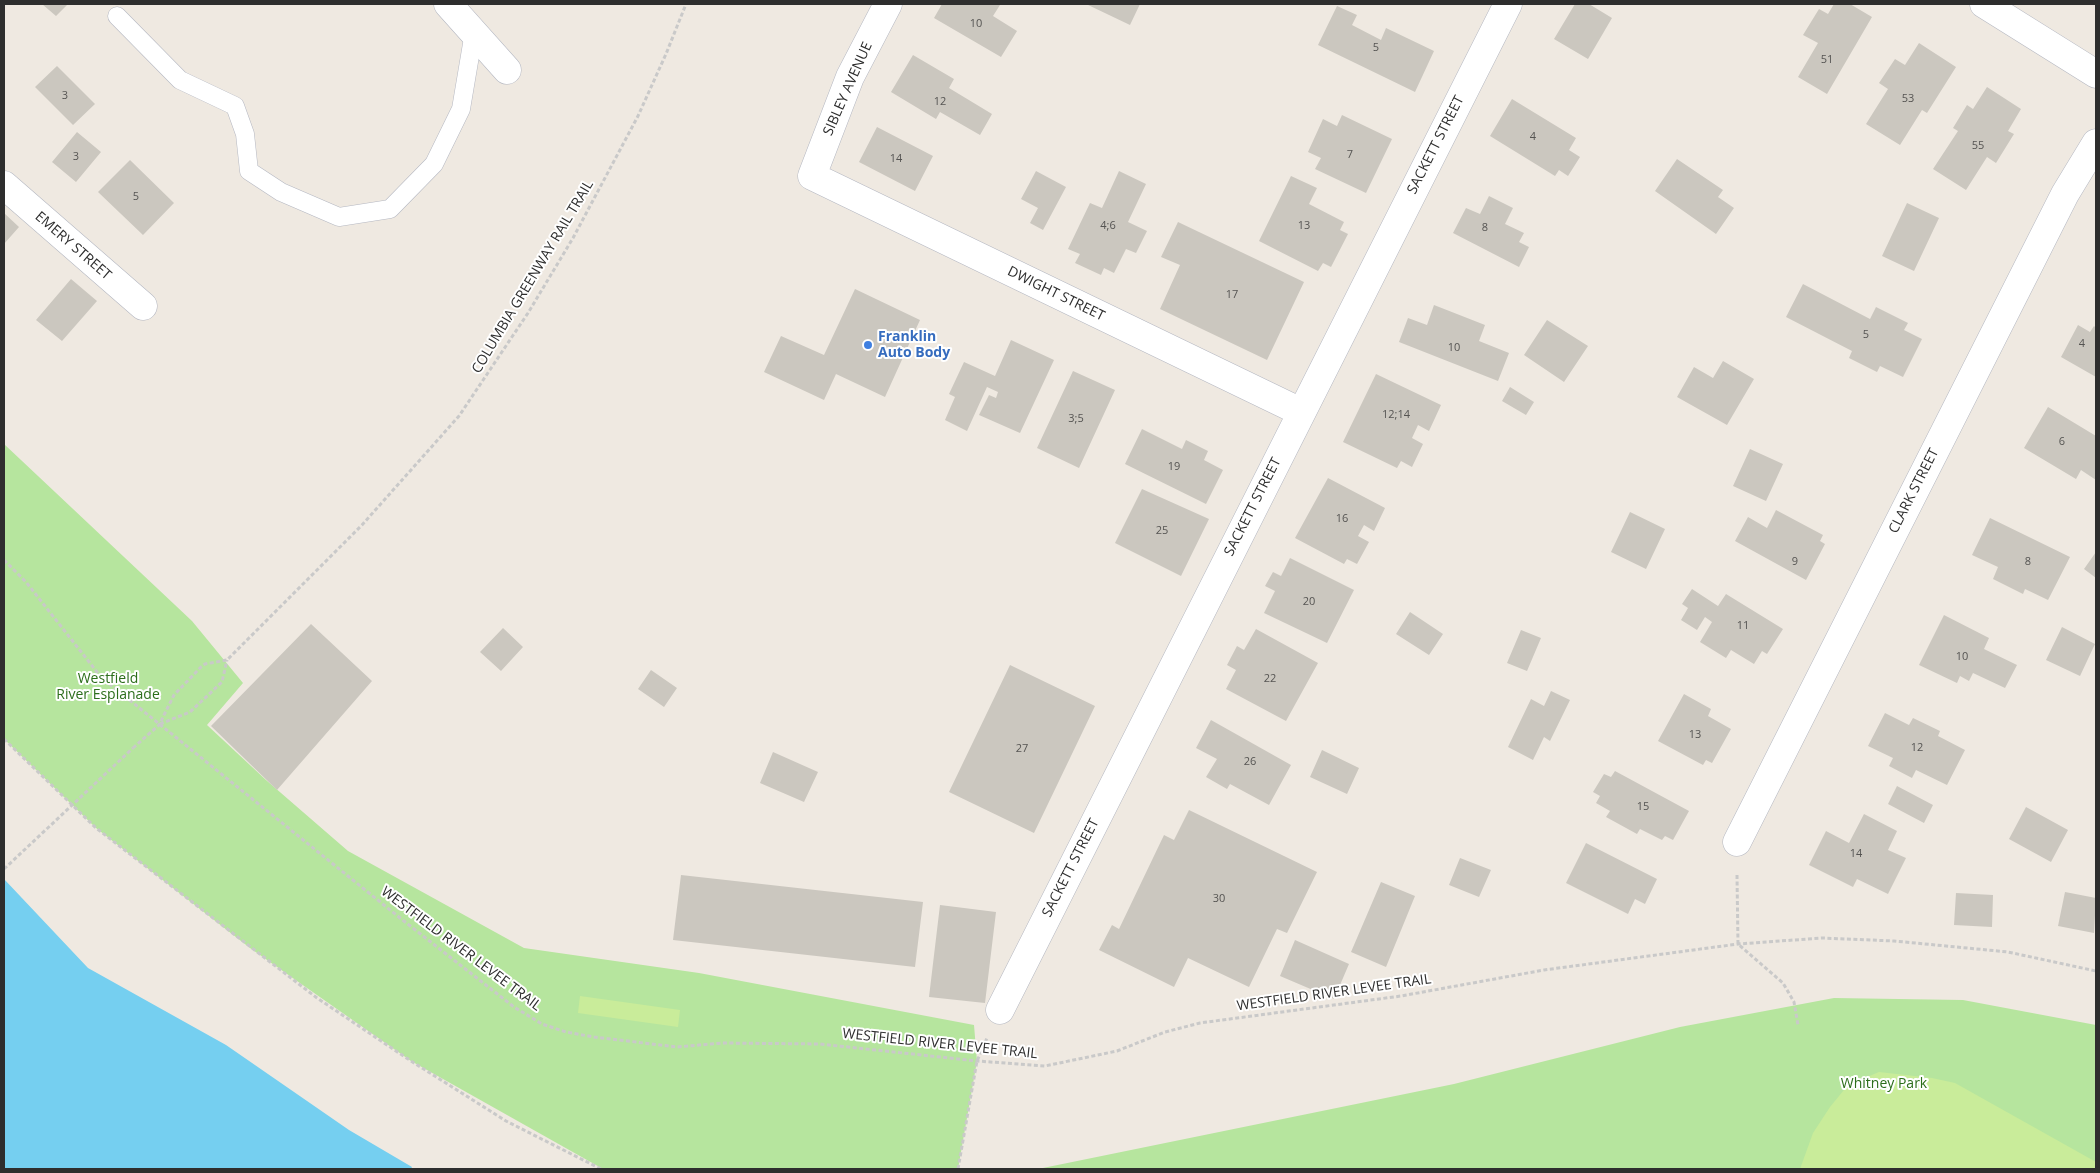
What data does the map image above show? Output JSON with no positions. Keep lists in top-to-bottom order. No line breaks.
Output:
{"streets":{"street":["SIBLEY AVENUE","SACKETT STREET","EMERY STREET","DWIGHT STREET","CLARK STREET"],"path":["COLUMBIA GREENWAY RAIL TRAIL","WESTFIELD RIVER LEVEE TRAIL"]},"crossings":[["SIBLEY AVENUE","DWIGHT STREET"],["SACKETT STREET","DWIGHT STREET"],["COLUMBIA GREENWAY RAIL TRAIL","WESTFIELD RIVER LEVEE TRAIL"]],"parks":["Westfield River Esplanade","Whitney Park"],"places":["Franklin Auto Body"],"house_numbers":["10","5","51","3","53","12","4","55","7","3","14","5","4;6","13","8","17","5","4","10","12;14","3;5","6","19","16","25","9","8","20","11","10","22","13","12","27","26","15","14","30"]}
